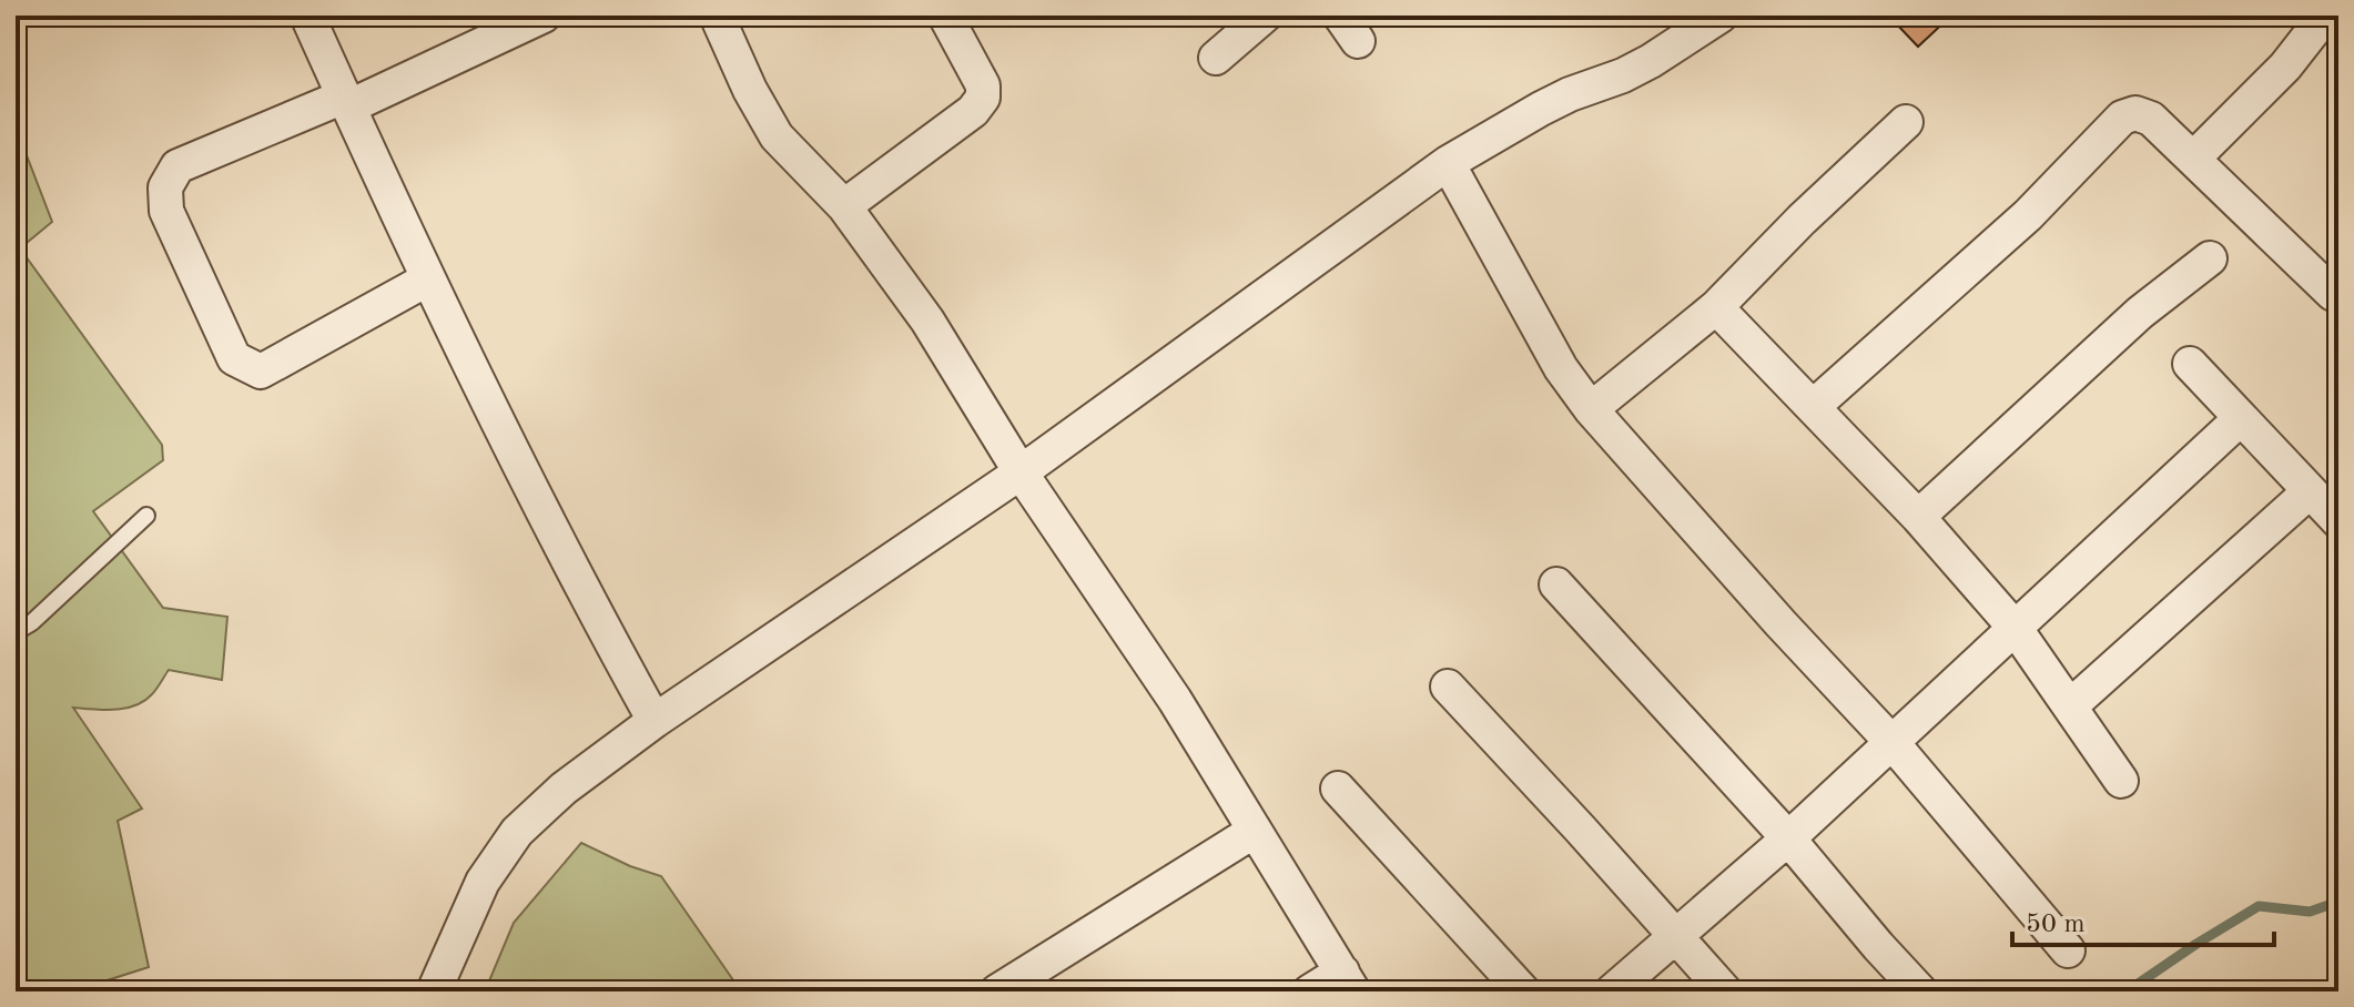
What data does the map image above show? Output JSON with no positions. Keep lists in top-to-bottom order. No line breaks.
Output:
{"scale_bar":"50 m"}
